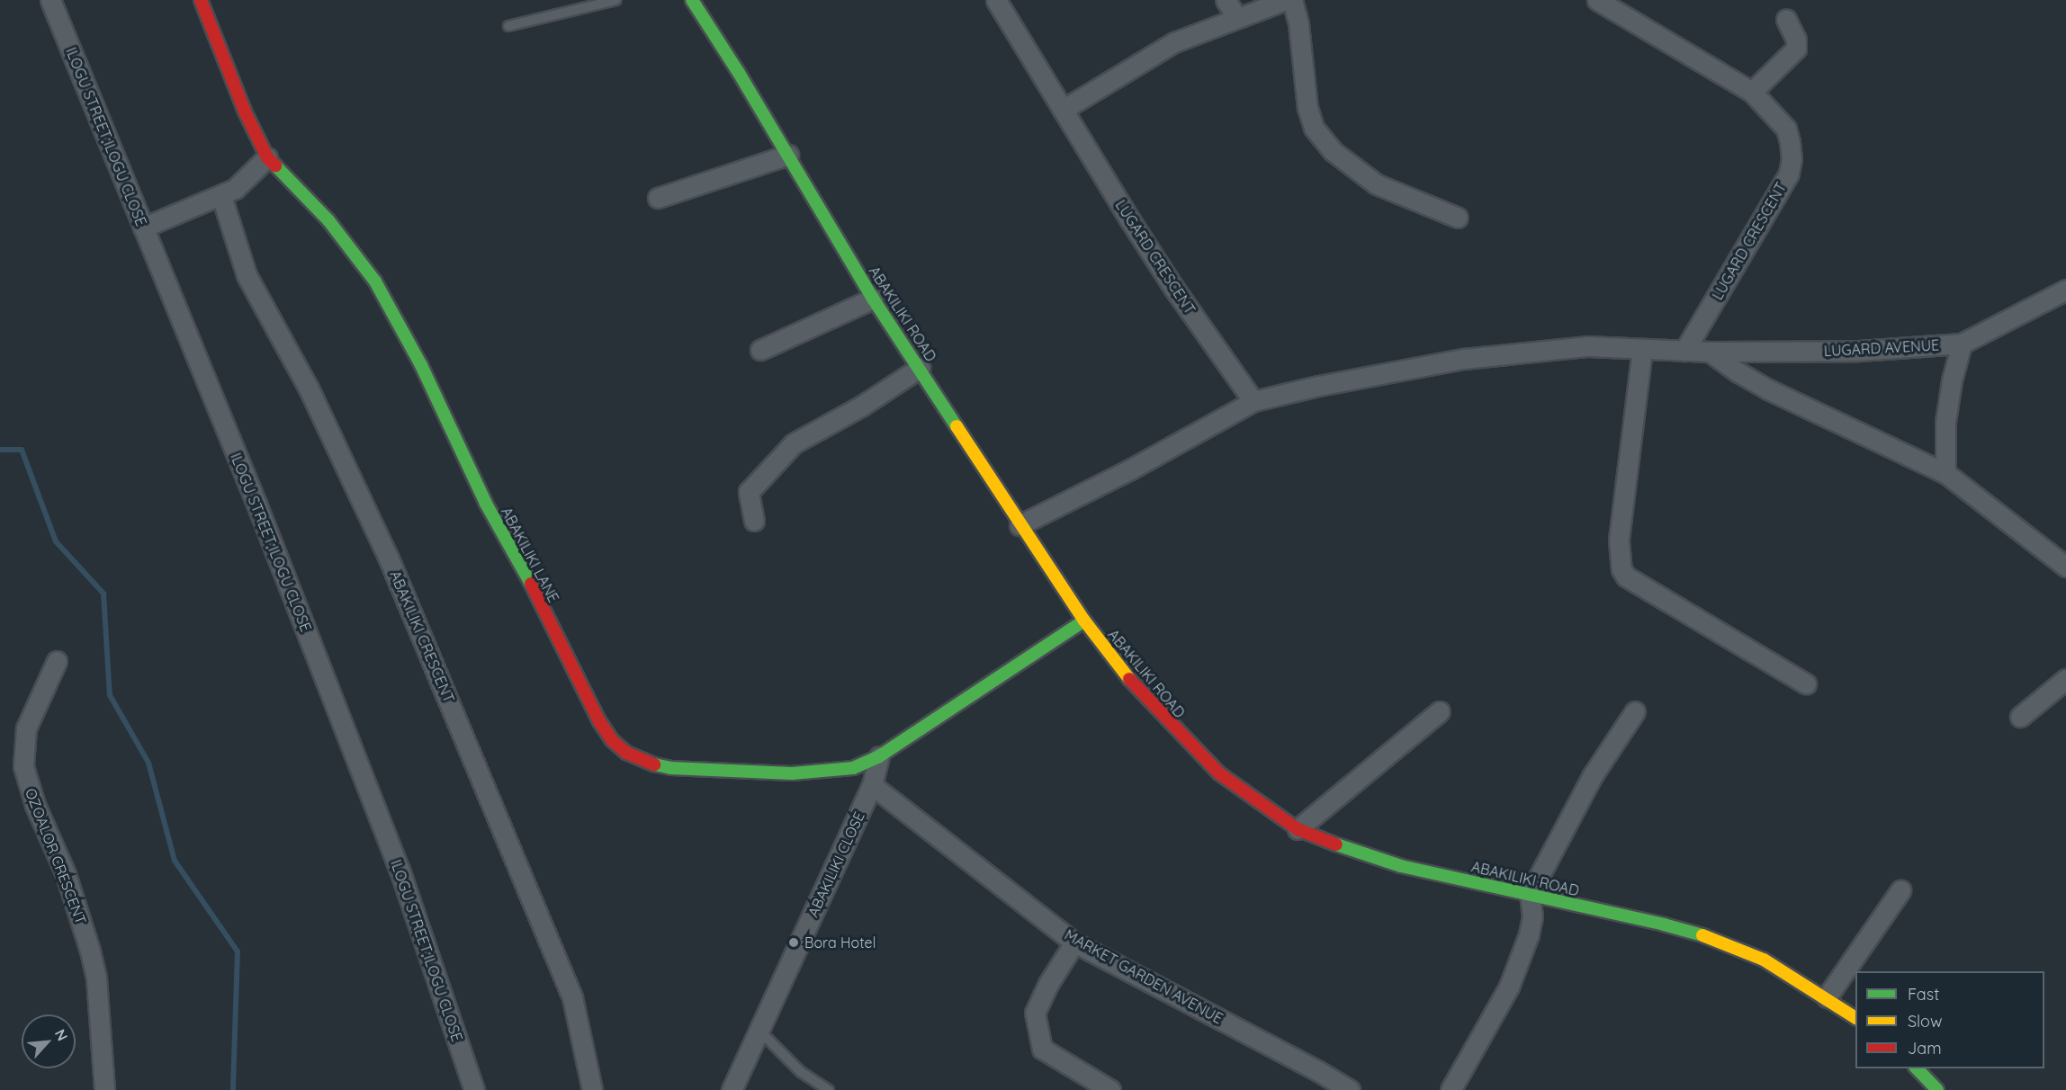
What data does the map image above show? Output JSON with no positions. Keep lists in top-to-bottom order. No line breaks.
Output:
{"streets":{"main road":["ABAKILIKI ROAD","ABAKILIKI LANE"],"street":["ILOGU STREET;ILOGU CLOSE","LUGARD CRESCENT","LUGARD AVENUE","ABAKILIKI CRESCENT","OZOALOR CRESCENT","ABAKILIKI CLOSE","MARKET GARDEN AVENUE"]},"crossings":[["LUGARD CRESCENT","LUGARD AVENUE"],["ABAKILIKI ROAD","LUGARD AVENUE"],["ABAKILIKI ROAD","ABAKILIKI LANE"],["ABAKILIKI CLOSE","MARKET GARDEN AVENUE"]],"places":["Bora Hotel"],"legend":["Fast","Slow","Jam"],"north":"top right"}
